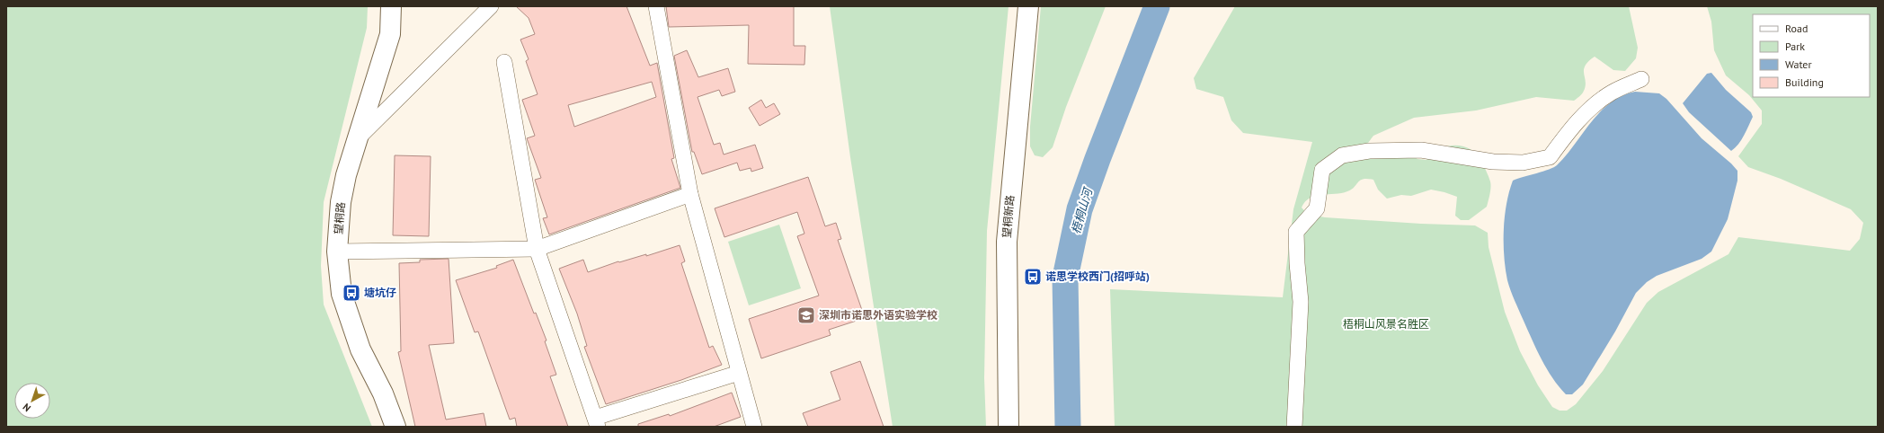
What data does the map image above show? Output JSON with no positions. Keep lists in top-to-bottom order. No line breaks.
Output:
{"streets":{"main road":["望桐新路","望桐路"]},"water":["梧桐山河"],"parks":["梧桐山风景名胜区"],"places":{"bus stop":["诺思学校西门(招呼站)","塘坑仔"],"school or university":["深圳市诺思外语实验学校"]},"legend":["Road","Park","Water","Building"],"north":"bottom left"}
